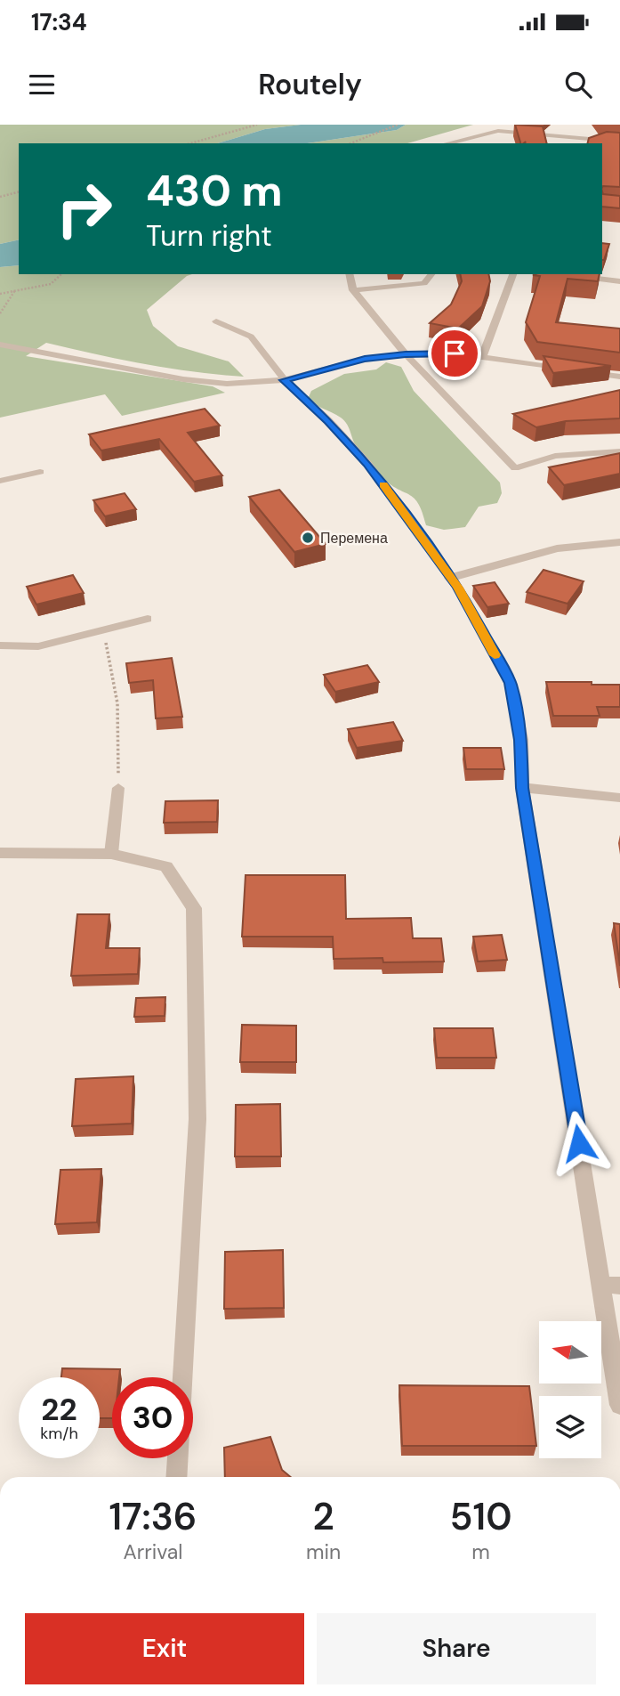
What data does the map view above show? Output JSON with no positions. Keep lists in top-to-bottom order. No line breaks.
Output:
{"places":["Перемена"],"north":"left","page":{"status":"17:34","header":"Routely","turn":["430 m","Turn right"],"speed":"22 km/h","limit":"30","eta":["17:36","Arrival","2","min","510","m"],"buttons":["Exit","Share"]}}
